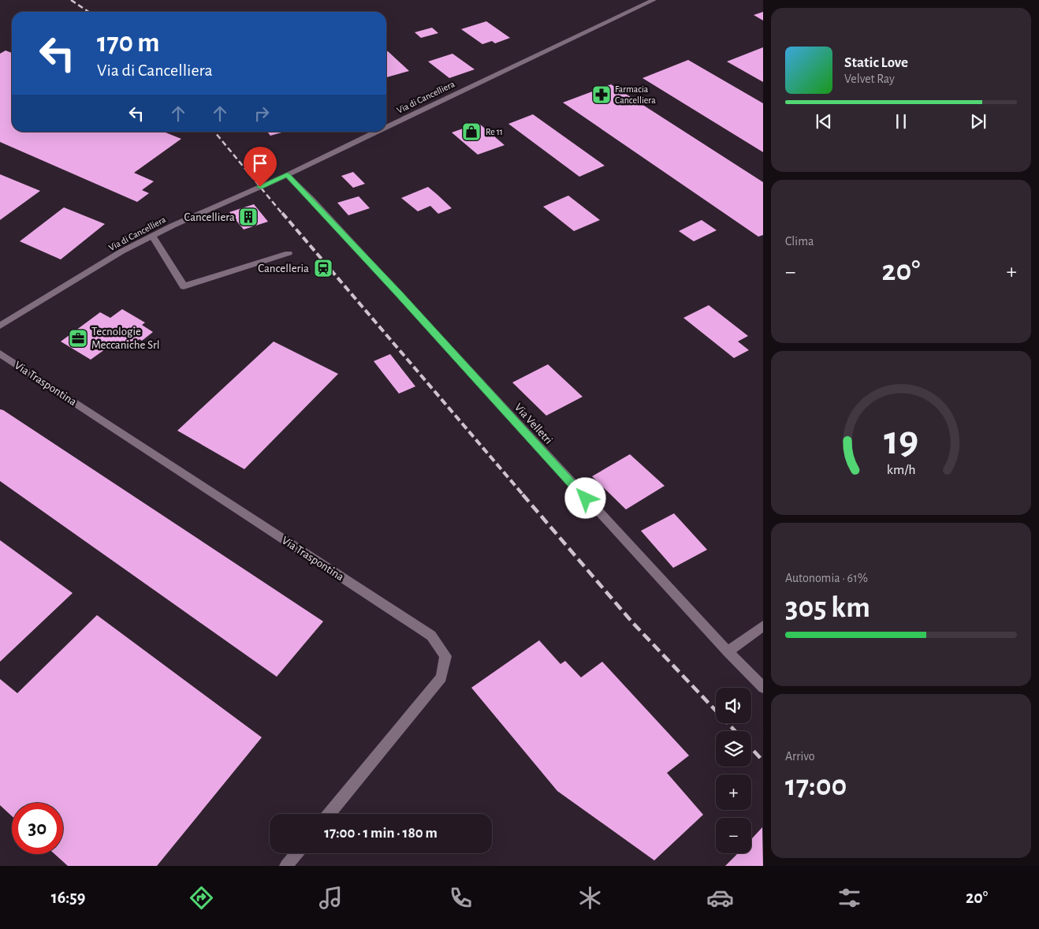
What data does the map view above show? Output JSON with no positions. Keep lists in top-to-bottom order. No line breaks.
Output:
{"streets":{"street":["Via di Cancelliera","Via Traspontina","Via Velletri"]},"crossings":[["Via di Cancelliera","Via Velletri"]],"places":{"pharmacy":["Farmacia Cancelliera"],"shop":["Re 11"],"building":["Cancelliera"],"station":["Cancelleria"],"office":["Tecnologie Meccaniche Srl"]},"page":{"turn":["170 m","Via di Cancelliera"],"song":["Static Love","Velvet Ray"],"tile":["Clima",["Autonomia · 61%","305 km"],["Arrivo","17:00"]],"heat":["−","20°","+"],"map_buttons":["+","−"],"limit":"30","trip":"17:00 · 1 min · 180 m","tabs":["16:59","20°"],"gauge":["19","km/h"]}}
